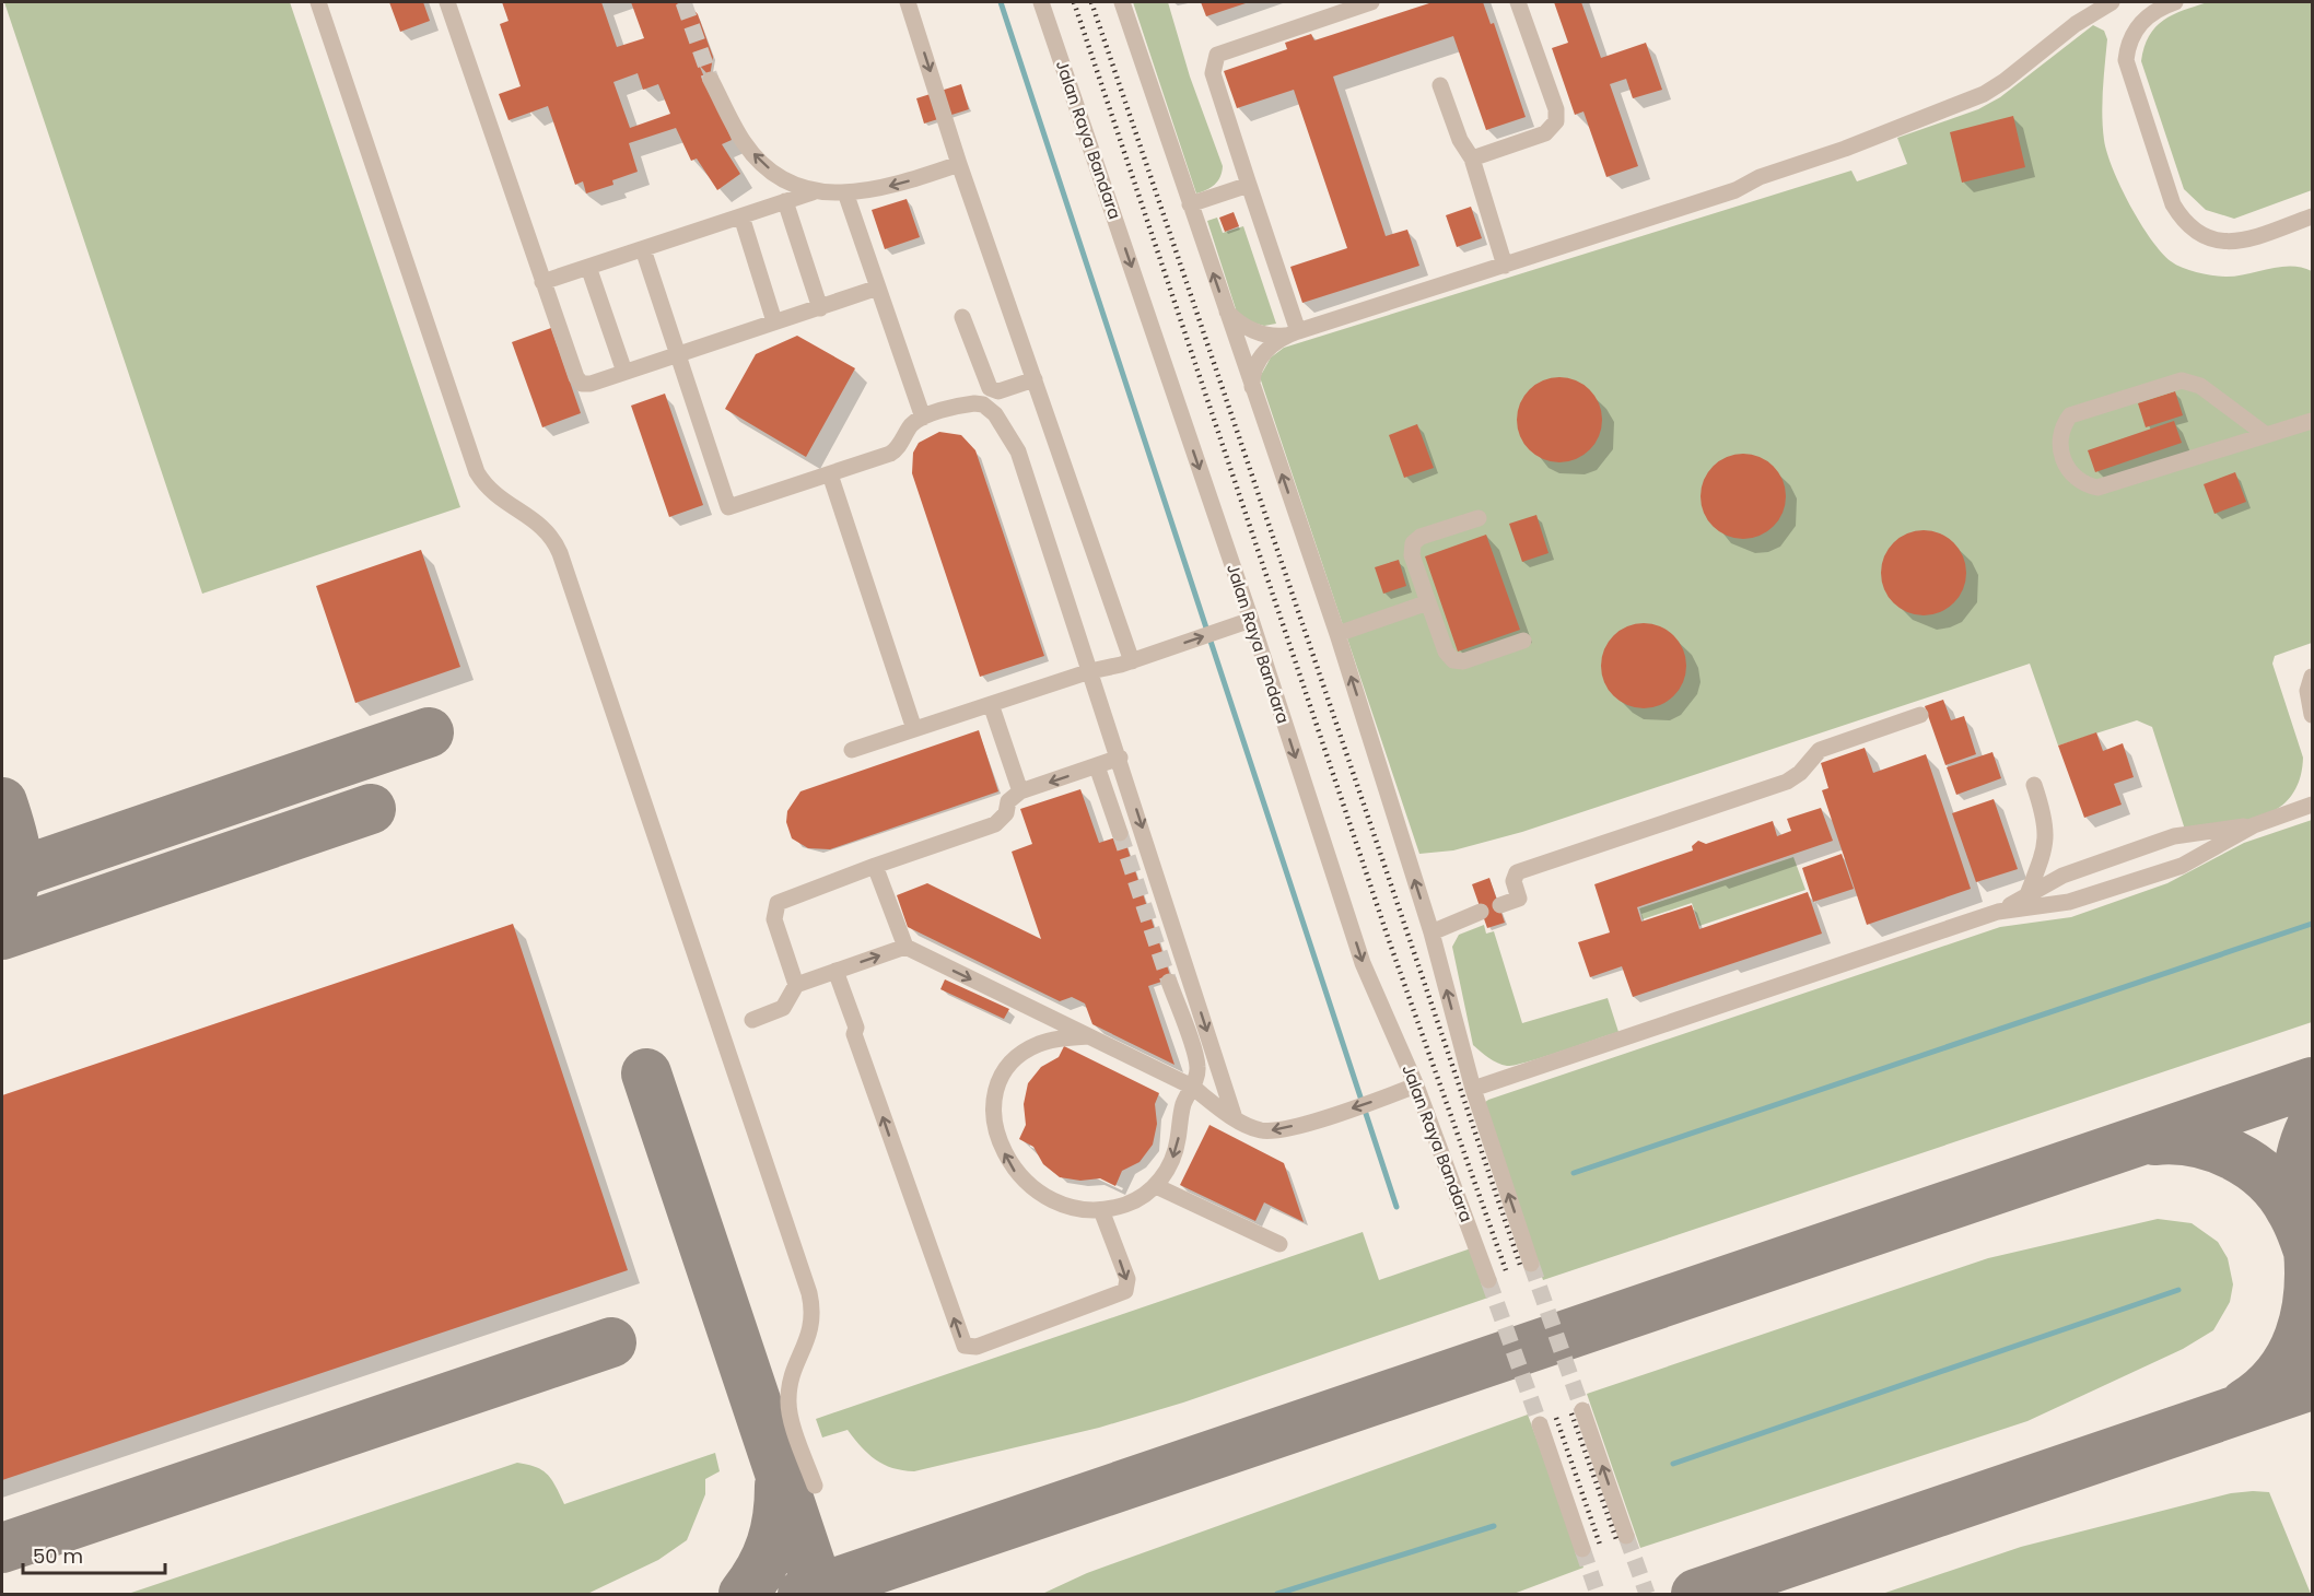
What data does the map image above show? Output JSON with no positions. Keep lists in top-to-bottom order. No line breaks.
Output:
{"streets":{"street":["Jalan Raya Bandara"]},"scale_bar":"50 m"}
